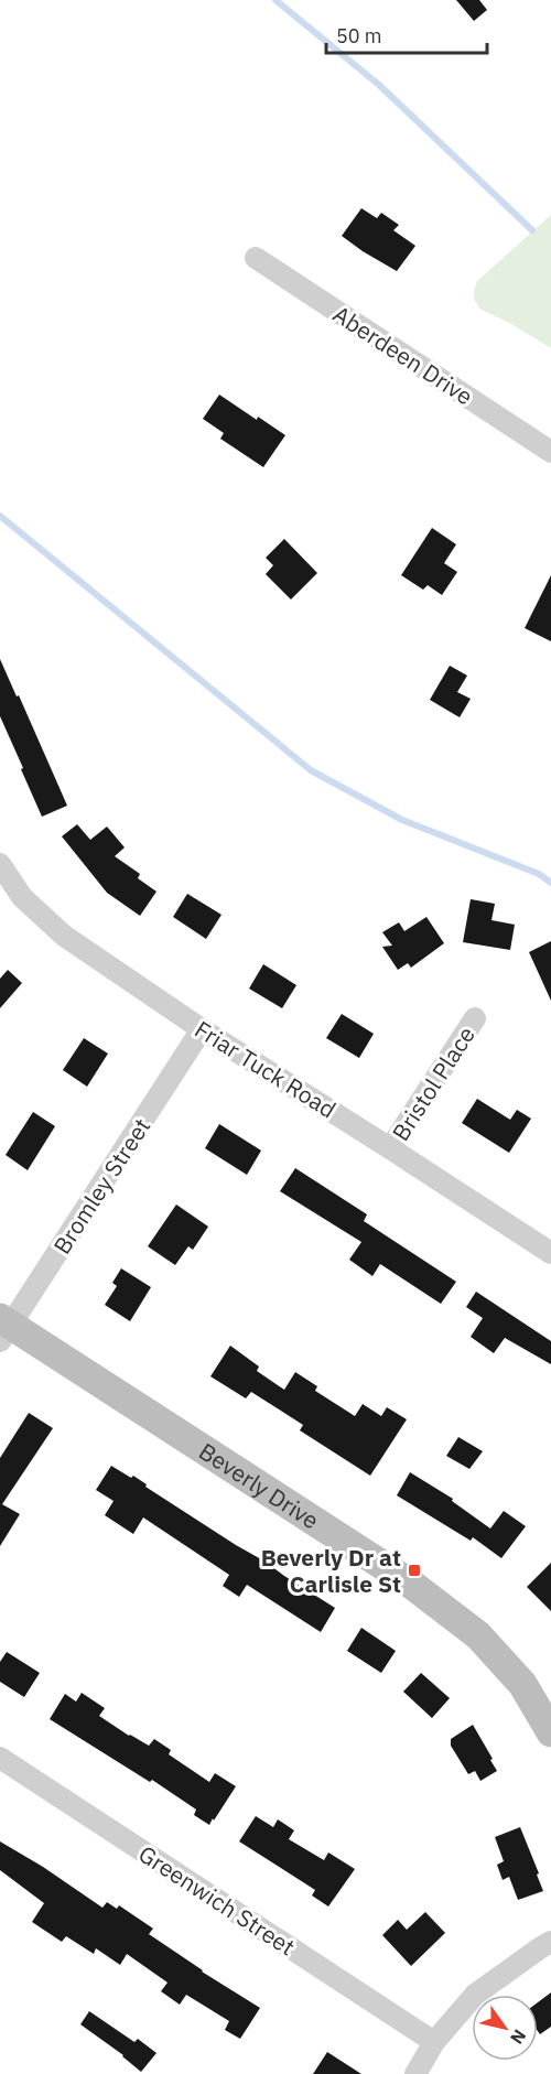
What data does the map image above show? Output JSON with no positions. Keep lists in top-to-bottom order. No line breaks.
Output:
{"streets":{"street":["Aberdeen Drive","Friar Tuck Road","Bristol Place","Bromley Street","Beverly Drive","Greenwich Street"]},"crossings":[["Friar Tuck Road","Bristol Place"],["Friar Tuck Road","Bromley Street"],["Bromley Street","Beverly Drive"]],"places":{"transit":["Beverly Dr at Carlisle St"]},"scale_bar":"50 m","north":"bottom right"}
